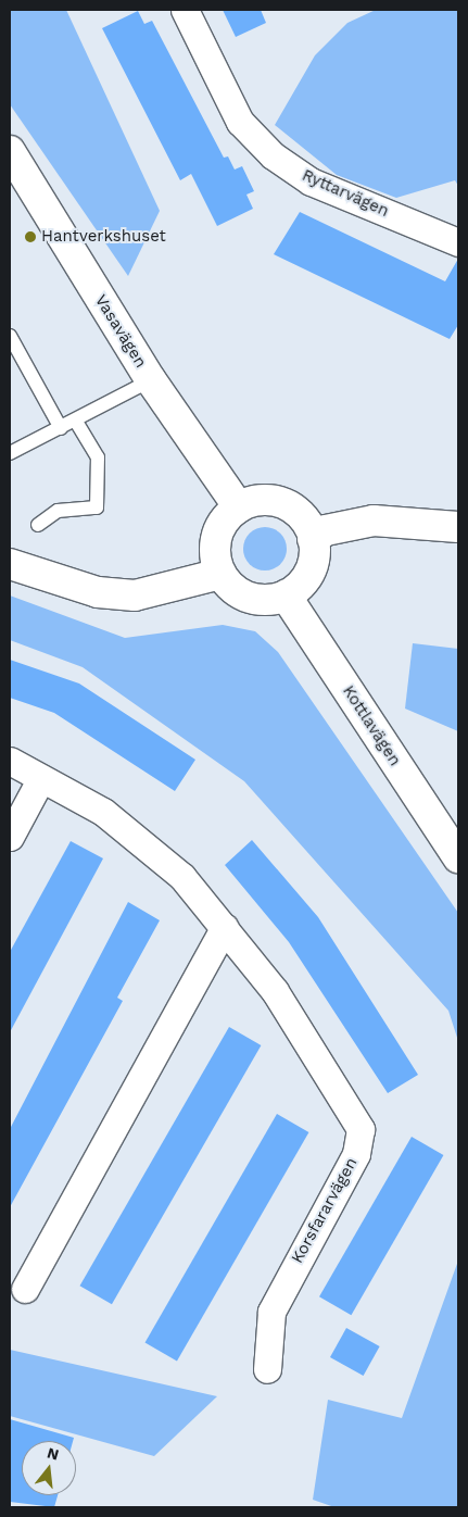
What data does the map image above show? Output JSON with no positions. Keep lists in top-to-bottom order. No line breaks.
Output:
{"streets":{"street":["Ryttarvägen","Vasavägen","Kottlavägen","Korsfararvägen"]},"crossings":[["Vasavägen","Kottlavägen"]],"places":["Hantverkshuset"],"north":"top"}
